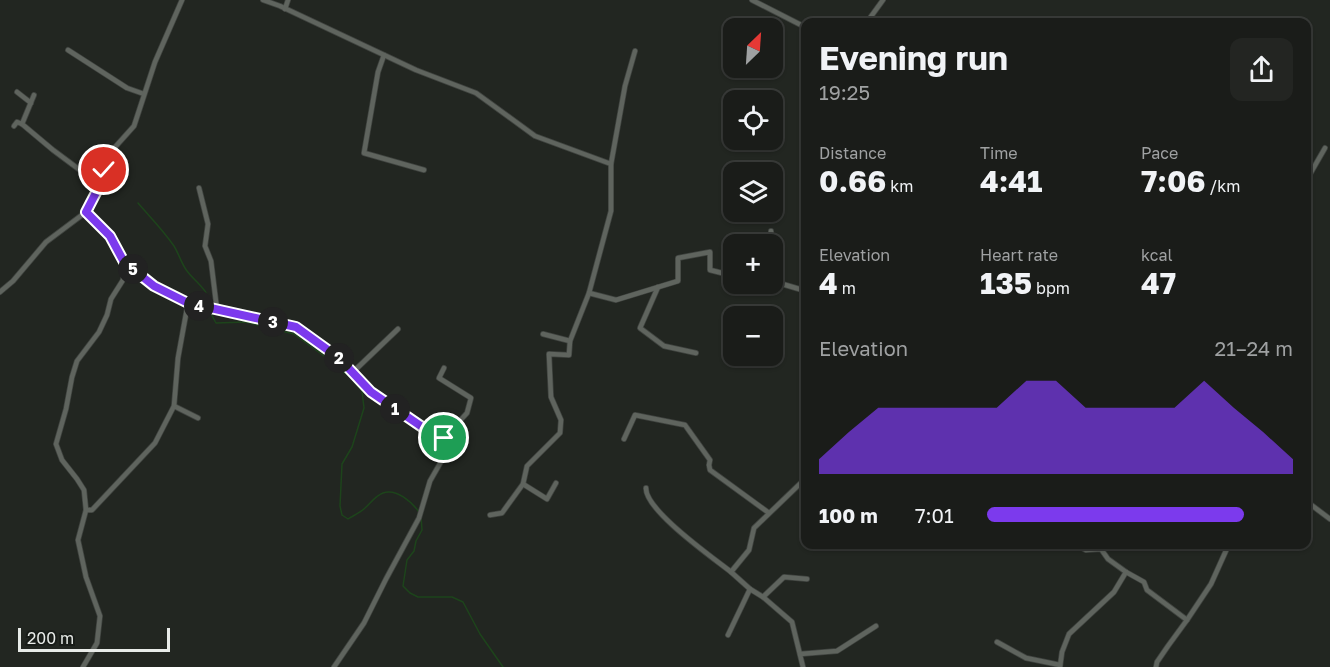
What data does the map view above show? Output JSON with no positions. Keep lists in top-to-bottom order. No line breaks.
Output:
{"scale_bar":"200 m","north":"top right","page":{"map_buttons":["+","−"],"heading":["Evening run","19:25"],"stats":[["Distance","0.66 km"],["Time","4:41"],["Pace","7:06 /km"],["Elevation","4 m"],["Heart rate","135 bpm"],["kcal","47"]],"pins":["5","4","3","2","1"],"chart":["Elevation","21–24 m"],"list":[{"name":"100 m","note":"7:01"}],"scale":"200 m"}}
